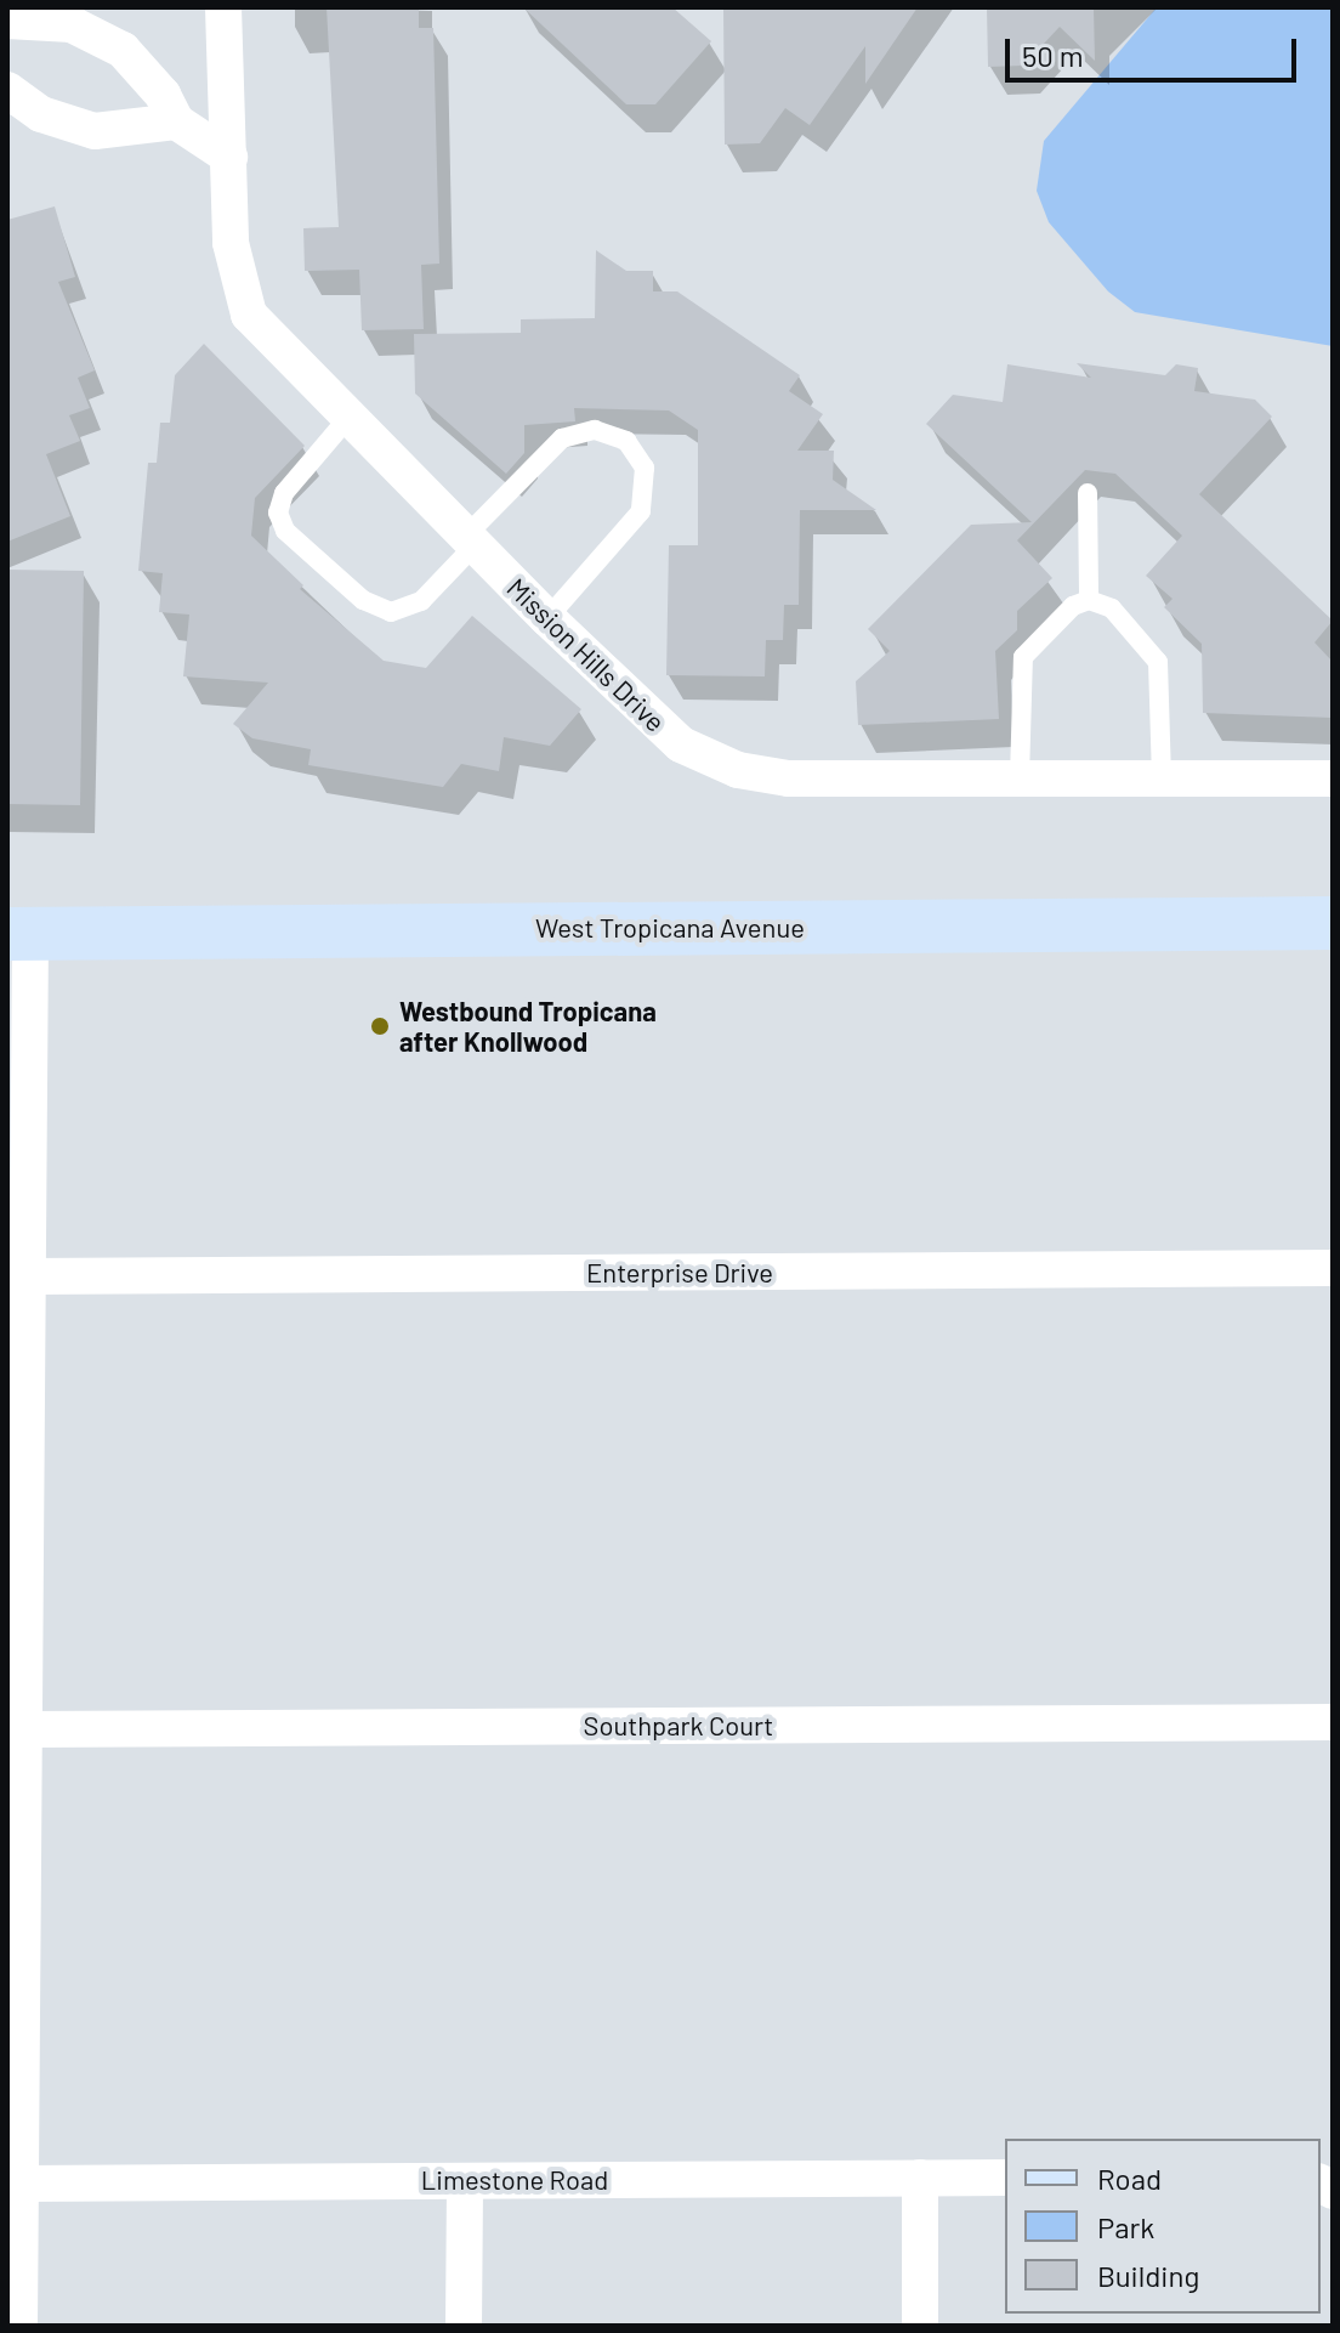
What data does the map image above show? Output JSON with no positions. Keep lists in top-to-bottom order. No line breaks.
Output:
{"streets":{"main road":["West Tropicana Avenue"],"street":["Mission Hills Drive","Enterprise Drive","Southpark Court","Limestone Road"]},"places":["Westbound Tropicana after Knollwood"],"legend":["Road","Park","Building"],"scale_bar":"50 m"}
